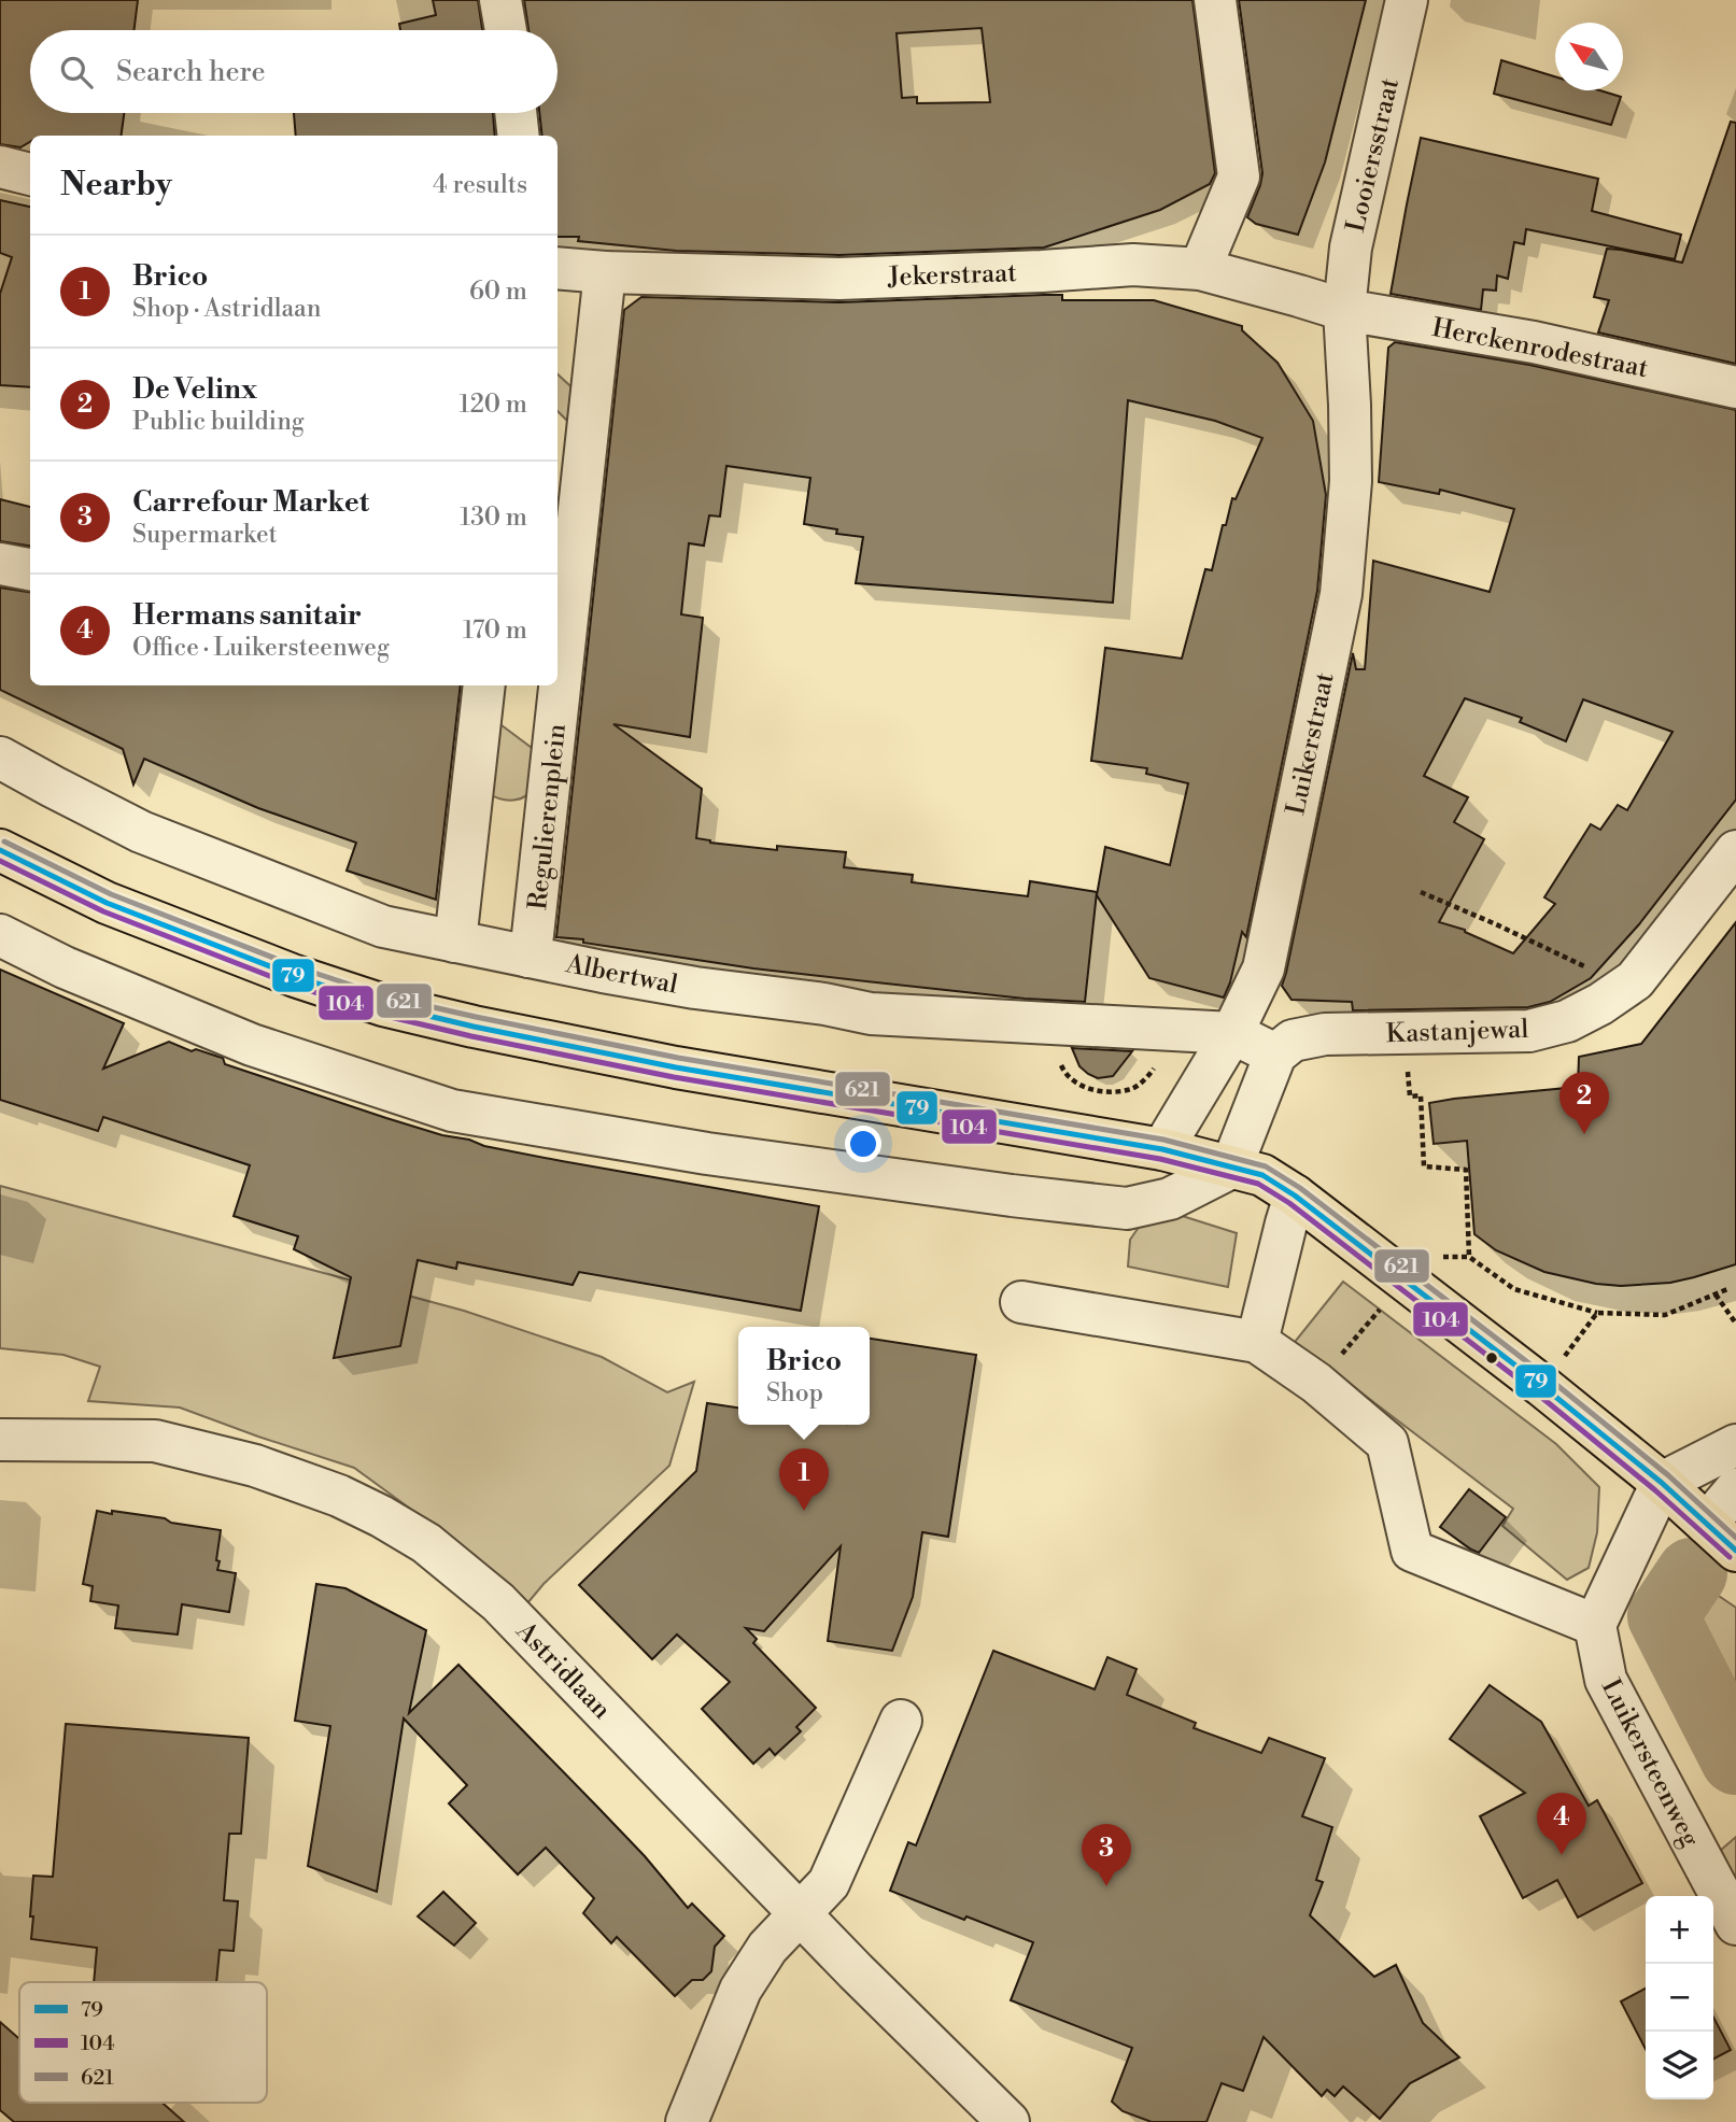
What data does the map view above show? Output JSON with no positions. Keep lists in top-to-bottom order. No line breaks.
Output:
{"streets":{"street":["Looiersstraat","Jekerstraat","Herckenrodestraat","Luikerstraat","Regulierenplein","Albertwal","Kastanjewal","Astridlaan","Luikersteenweg"]},"crossings":[["Looiersstraat","Jekerstraat"],["Looiersstraat","Herckenrodestraat"],["Looiersstraat","Luikerstraat"],["Jekerstraat","Herckenrodestraat"],["Jekerstraat","Luikerstraat"],["Jekerstraat","Regulierenplein"],["Herckenrodestraat","Luikerstraat"],["Luikerstraat","Albertwal"],["Regulierenplein","Albertwal"],["Albertwal","Kastanjewal"]],"lines":["transit line 621","transit line 79","transit line 104"],"legend":["79","104","621"],"north":"top left","page":{"search":"Search here","heading":["Nearby","4 results"],"list":[{"mark":"1","name":"Brico","note":"Shop · Astridlaan","value":"60 m"},{"mark":"2","name":"De Velinx","note":"Public building","value":"120 m"},{"mark":"3","name":"Carrefour Market","note":"Supermarket","value":"130 m"},{"mark":"4","name":"Hermans sanitair","note":"Office · Luikersteenweg","value":"170 m"}],"pins":["2","1","4","3"],"popup":["Brico","Shop"],"map_buttons":["+","−"]}}
